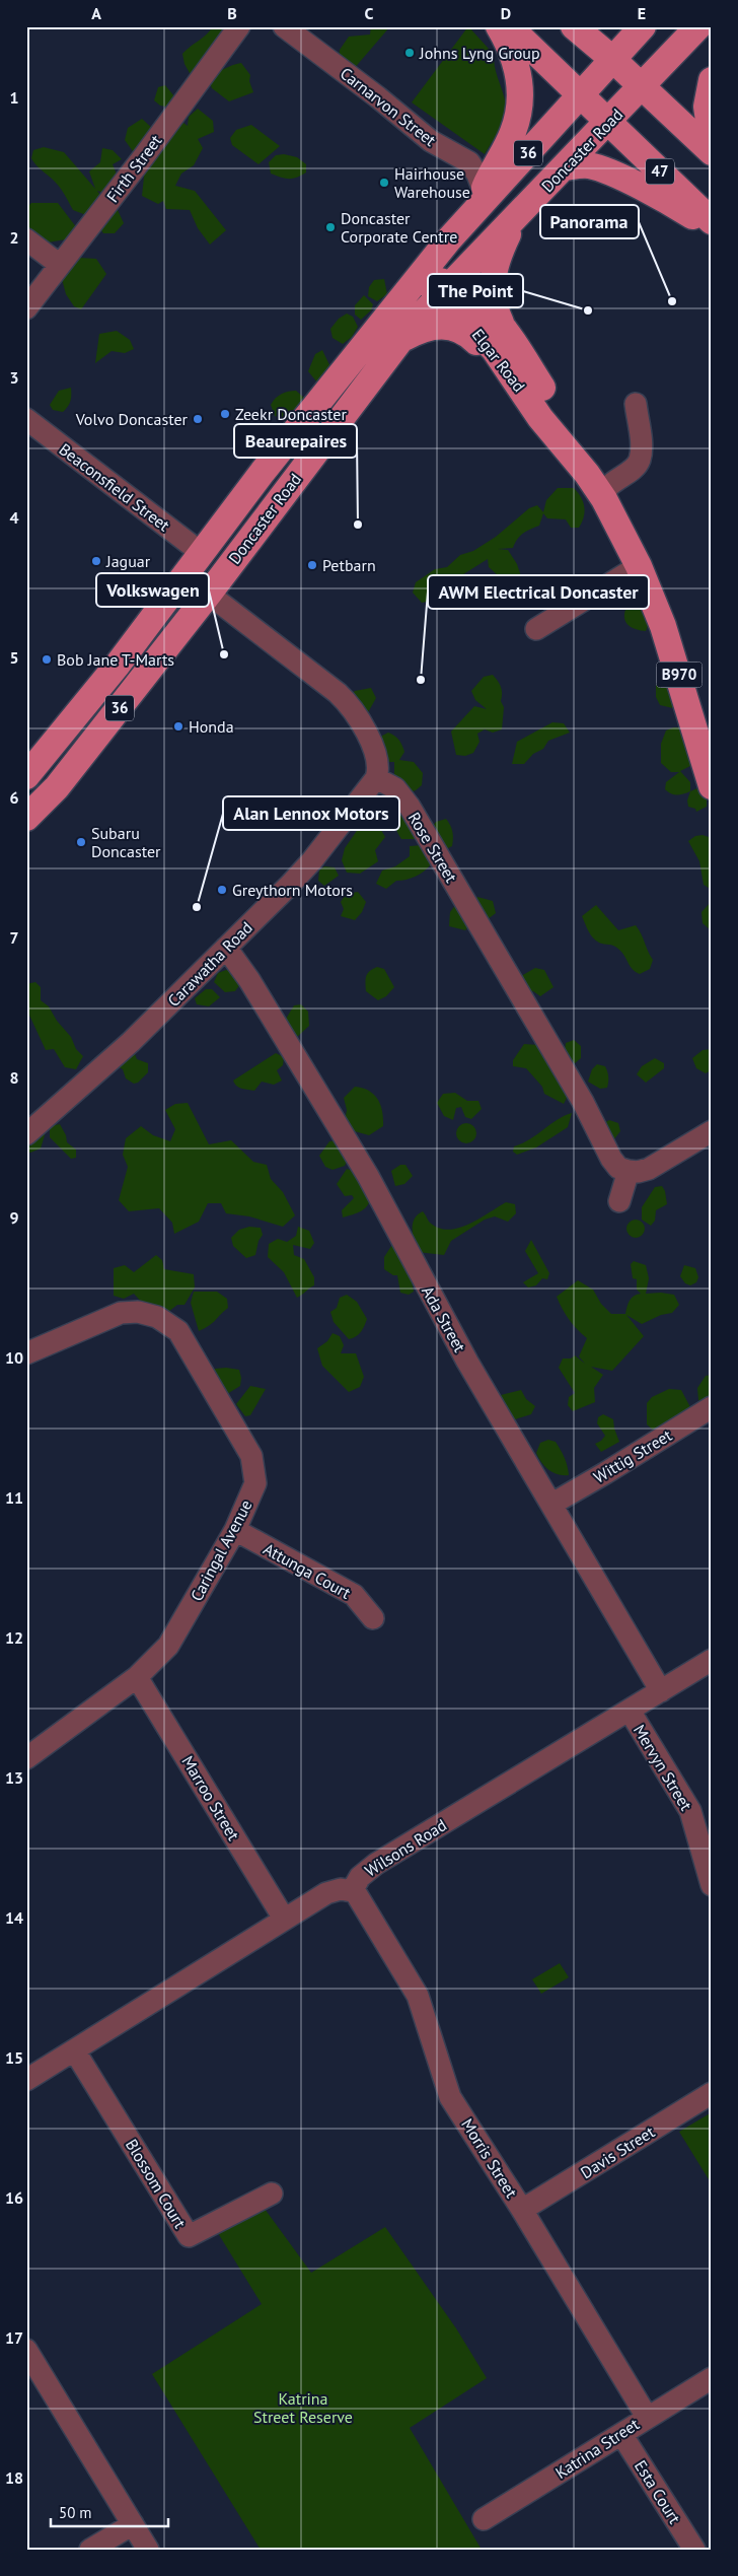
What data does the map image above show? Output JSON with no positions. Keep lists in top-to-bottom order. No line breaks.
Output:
{"streets":{"main road":["Doncaster Road","36","47","Elgar Road","B970"],"street":["Carnarvon Street","Firth Street","Beaconsfield Street","Rose Street","Carawatha Road","Ada Street","Wittig Street","Caringal Avenue","Attunga Court","Mervyn Street","Marroo Street","Wilsons Road","Davis Street","Morris Street","Blossom Court","Katrina Street","Esta Court"]},"crossings":[["Carnarvon Street","Doncaster Road"],["Doncaster Road","47"],["Doncaster Road","Elgar Road"],["Doncaster Road","Beaconsfield Street"],["Rose Street","Carawatha Road"],["Carawatha Road","Ada Street"],["Ada Street","Wittig Street"],["Ada Street","Wilsons Road"],["Caringal Avenue","Attunga Court"],["Caringal Avenue","Marroo Street"],["Mervyn Street","Wilsons Road"],["Marroo Street","Wilsons Road"],["Wilsons Road","Morris Street"],["Wilsons Road","Blossom Court"],["Davis Street","Morris Street"],["Morris Street","Katrina Street"],["Katrina Street","Esta Court"]],"parks":["Katrina Street Reserve"],"places":["Johns Lyng Group","Hairhouse Warehouse","Doncaster Corporate Centre","Panorama","The Point","Zeekr Doncaster","Volvo Doncaster","Beaurepaires","Jaguar","Petbarn","Volkswagen","Bob Jane T-Marts","AWM Electrical Doncaster","Honda","Subaru Doncaster","Greythorn Motors","Alan Lennox Motors"],"scale_bar":"50 m","grid":{"columns":["A","B","C","D","E"],"rows":["1","2","3","4","5","6","7","8","9","10","11","12","13","14","15","16","17","18"]}}
